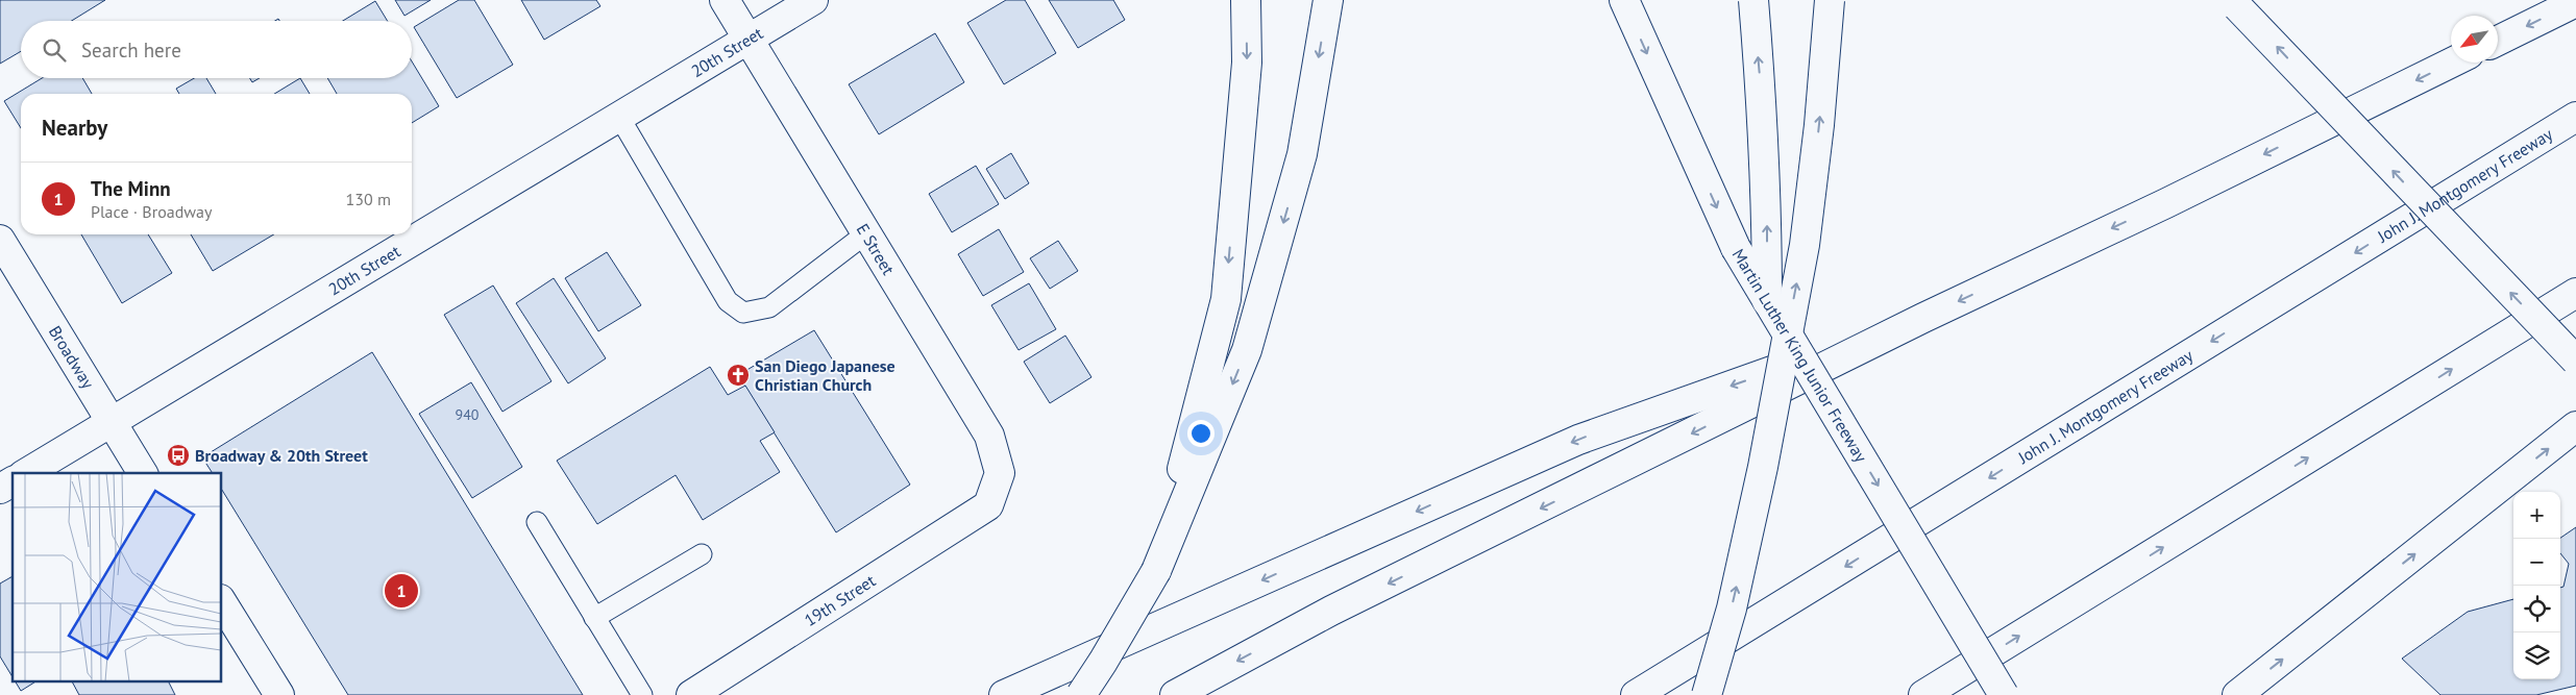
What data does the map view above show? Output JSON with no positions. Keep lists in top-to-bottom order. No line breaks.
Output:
{"streets":{"main road":["20th Street","John J. Montgomery Freeway","E Street","Martin Luther King Junior Freeway","Broadway","19th Street"]},"crossings":[["20th Street","E Street"],["20th Street","Broadway"],["E Street","19th Street"]],"one_way":["Martin Luther King Junior Freeway"],"places":{"church":["San Diego Japanese Christian Church"],"bus stop":["Broadway & 20th Street"]},"house_numbers":["940"],"north":"bottom left","page":{"search":"Search here","heading":"Nearby","list":[{"mark":"1","name":"The Minn","note":"Place · Broadway","value":"130 m"}],"map_buttons":["+","−"],"pins":"1"}}
